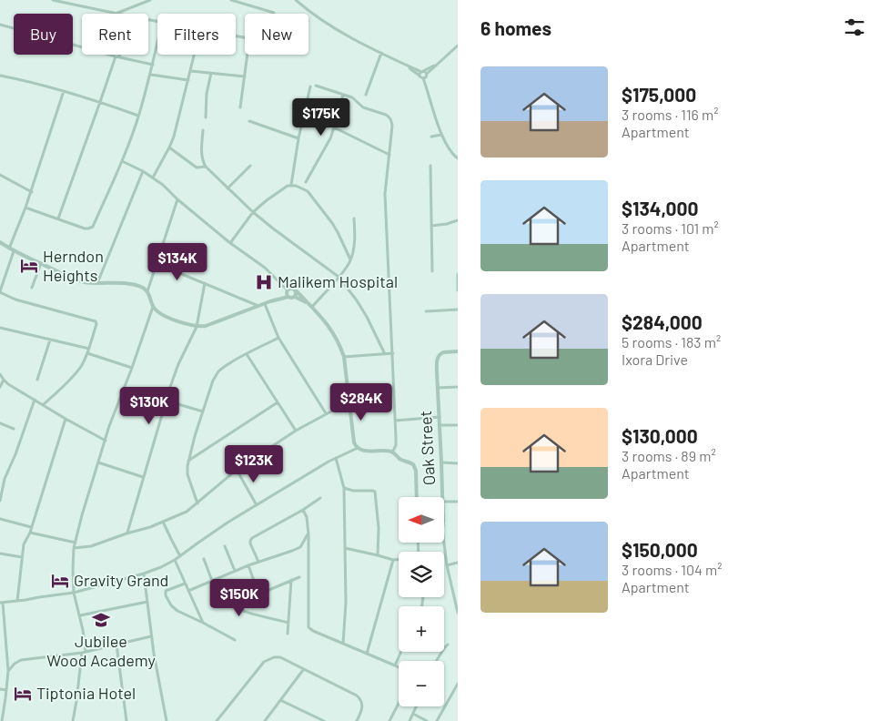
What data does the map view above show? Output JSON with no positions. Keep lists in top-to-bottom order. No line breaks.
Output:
{"streets":{"street":["Oak Street"]},"places":{"hotel":["Herndon Heights","Gravity Grand","Tiptonia Hotel"],"hospital":["Malikem Hospital"],"school or university":["Jubilee Wood Academy"]},"north":"left","page":{"heading":"6 homes","chip":["Buy","Rent","Filters","New"],"list":[{"name":"$175,000","note":"3 rooms · 116 m² · Apartment"},{"name":"$134,000","note":"3 rooms · 101 m² · Apartment"},{"name":"$284,000","note":"5 rooms · 183 m² · Ixora Drive"},{"name":"$130,000","note":"3 rooms · 89 m² · Apartment"},{"name":"$150,000","note":"3 rooms · 104 m² · Apartment"}],"price":["$175K","$134K","$284K","$130K","$123K","$150K"],"map_buttons":["+","−"]}}
